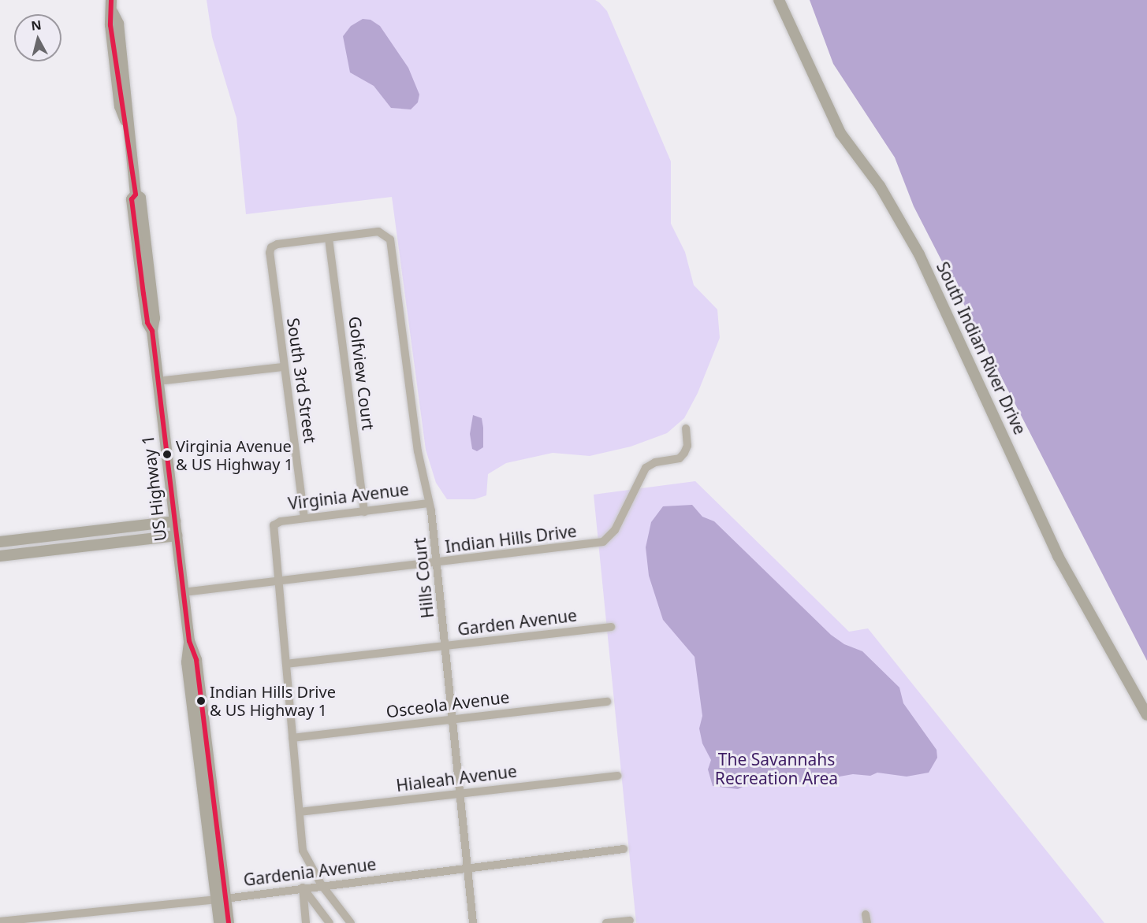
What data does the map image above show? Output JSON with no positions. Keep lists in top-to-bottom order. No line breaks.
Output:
{"streets":{"main road":["South Indian River Drive","US Highway 1"],"street":["Golfview Court","South 3rd Street","Virginia Avenue","Indian Hills Drive","Hills Court","Garden Avenue","Osceola Avenue","Hialeah Avenue","Gardenia Avenue"]},"crossings":[["Golfview Court","South 3rd Street"],["Golfview Court","Virginia Avenue"],["Golfview Court","Hills Court"],["South 3rd Street","Virginia Avenue"],["South 3rd Street","Hills Court"],["US Highway 1","Indian Hills Drive"],["US Highway 1","Gardenia Avenue"],["Virginia Avenue","Indian Hills Drive"],["Virginia Avenue","Hills Court"],["Indian Hills Drive","Hills Court"],["Hills Court","Garden Avenue"],["Hills Court","Osceola Avenue"],["Hills Court","Hialeah Avenue"],["Hills Court","Gardenia Avenue"]],"parks":["The Savannahs Recreation Area"],"places":["Virginia Avenue & US Highway 1","Indian Hills Drive & US Highway 1"],"lines":["transit line 1"],"north":"top"}
